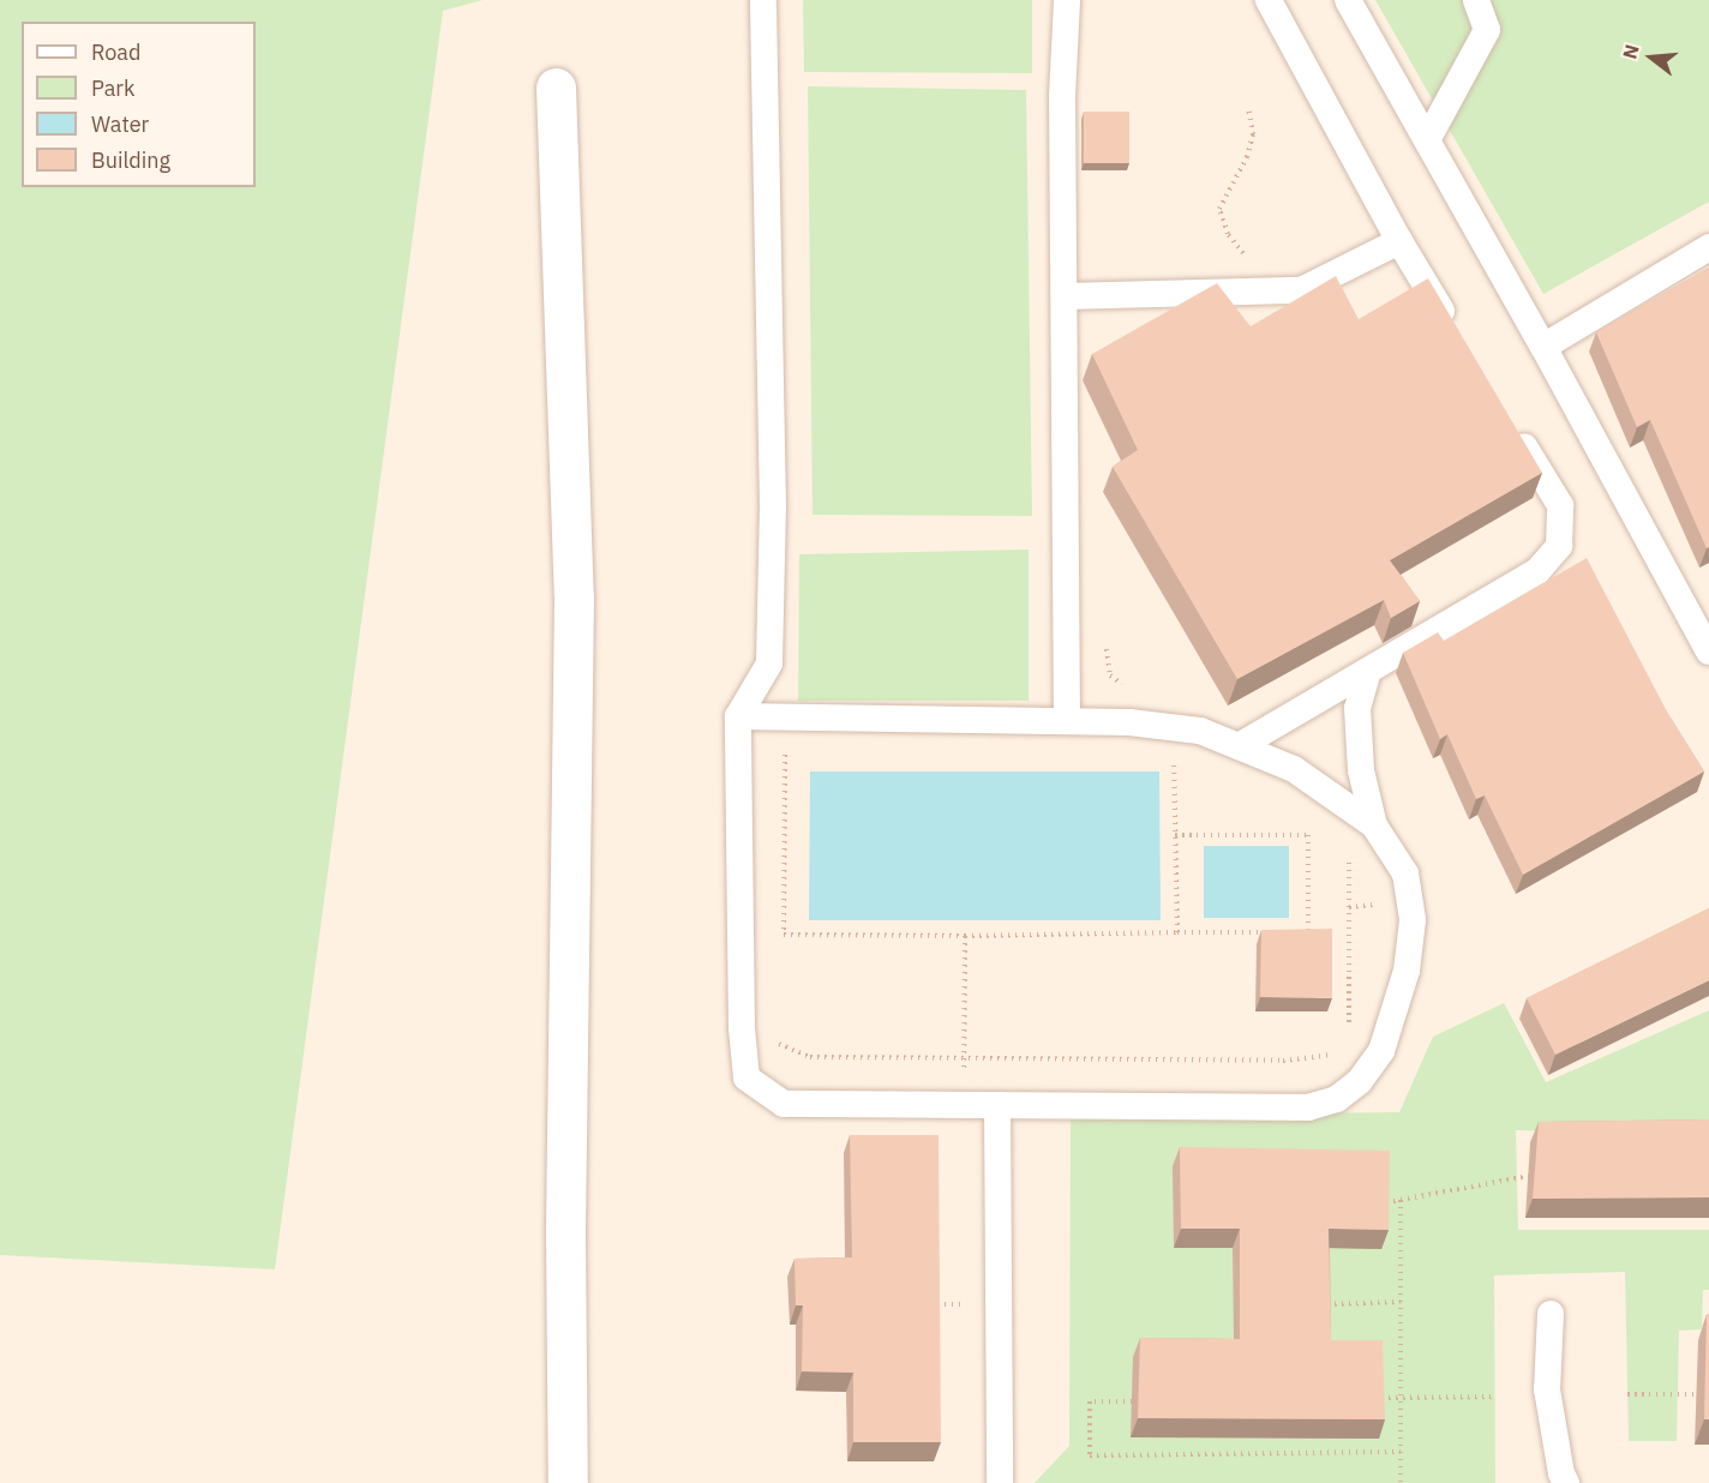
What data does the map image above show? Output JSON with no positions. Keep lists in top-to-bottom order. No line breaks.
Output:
{"legend":["Road","Park","Water","Building"],"north":"left"}
